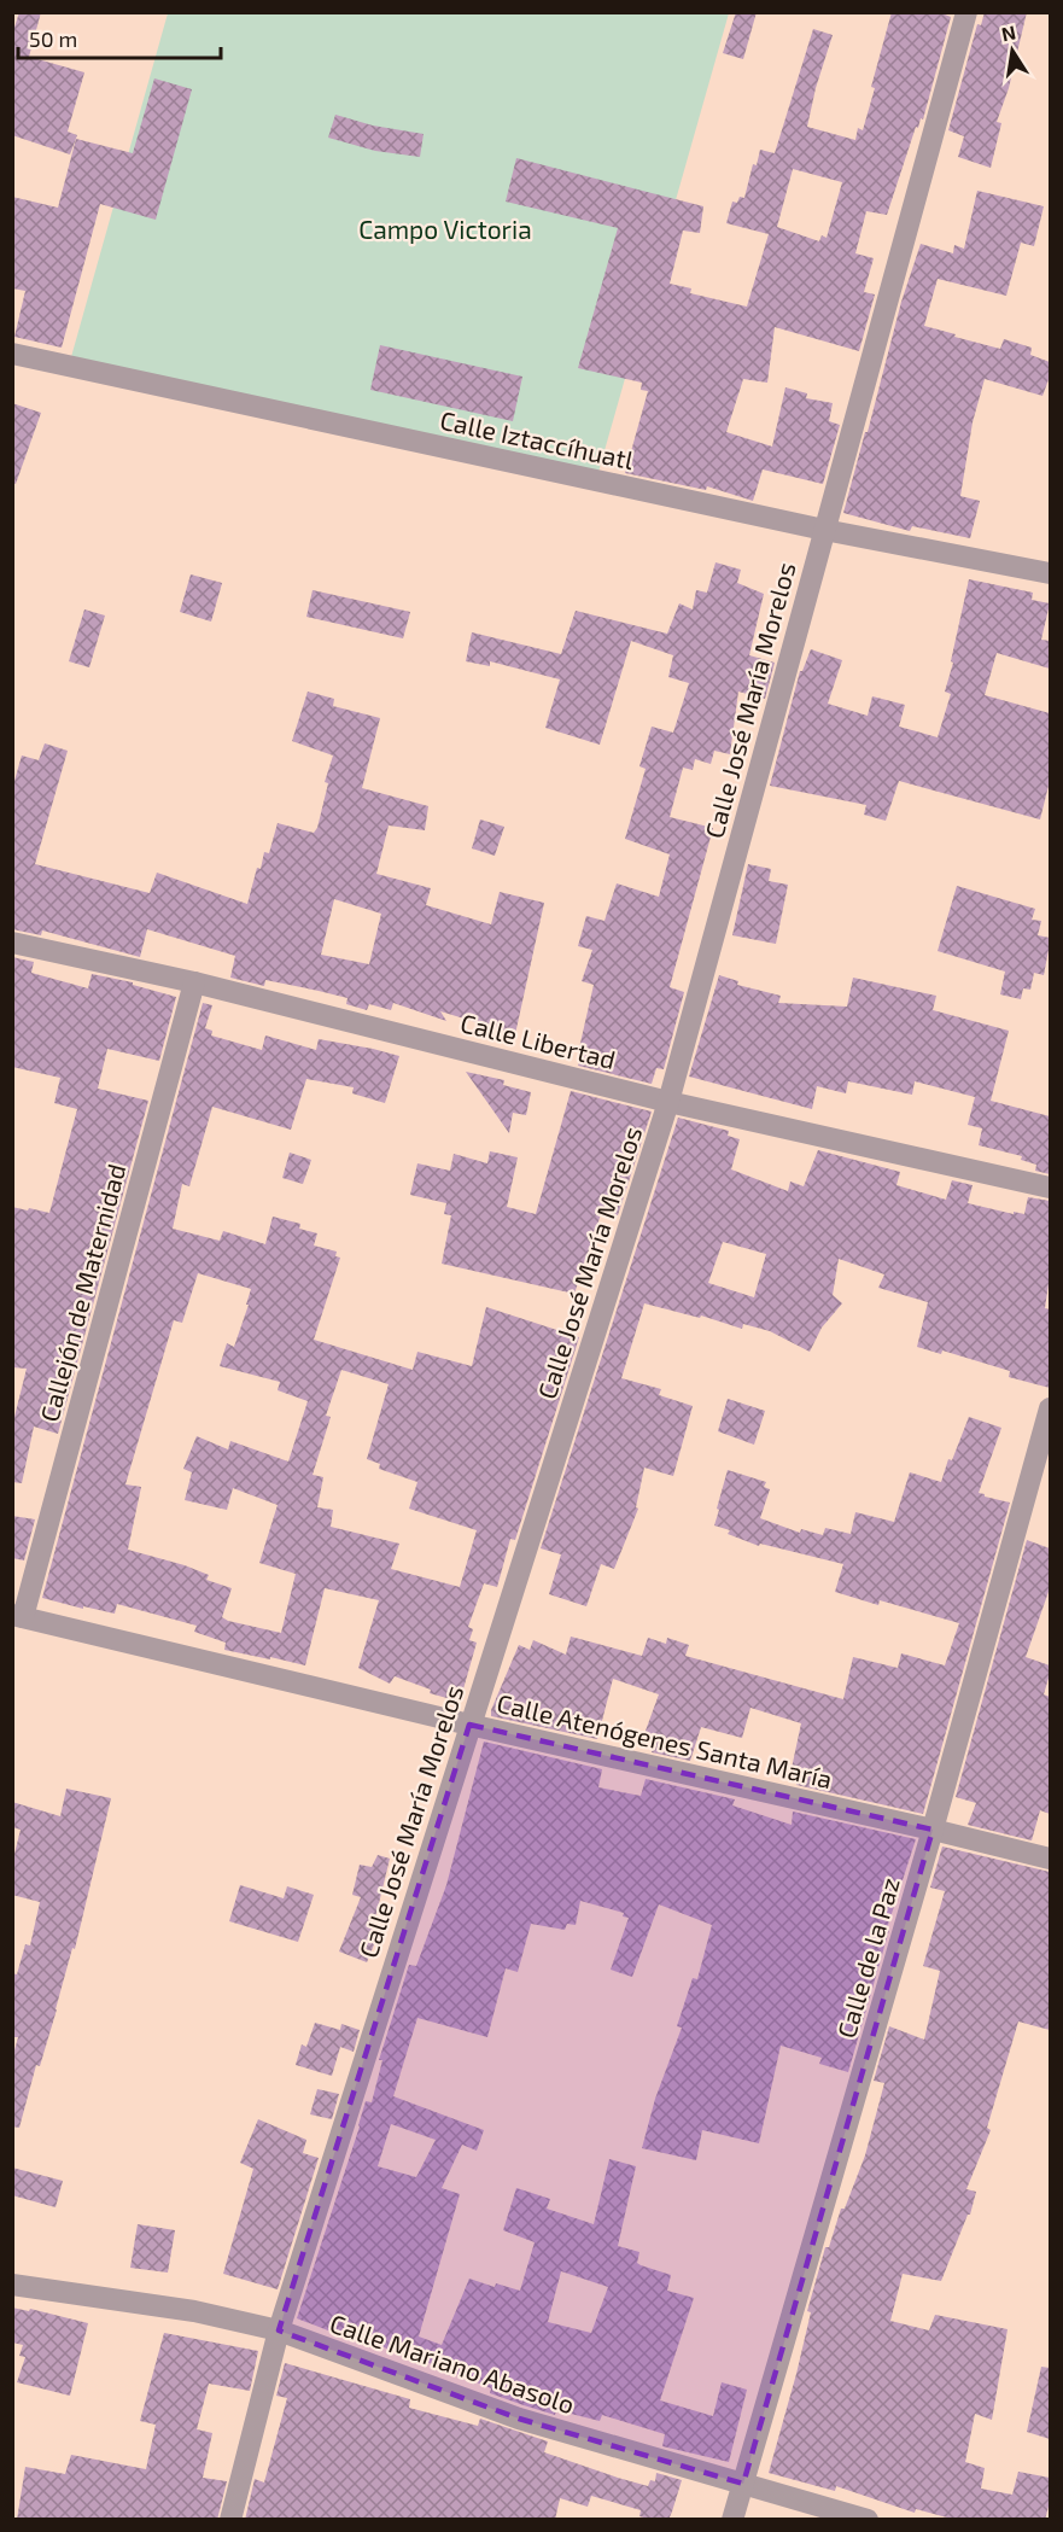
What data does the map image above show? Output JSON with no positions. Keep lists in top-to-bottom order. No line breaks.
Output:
{"streets":{"street":["Calle Iztaccíhuatl","Calle José María Morelos","Calle Libertad","Callejón de Maternidad","Calle Atenógenes Santa María","Calle de la Paz","Calle Mariano Abasolo"]},"crossings":[["Calle Iztaccíhuatl","Calle José María Morelos"],["Calle José María Morelos","Calle Libertad"],["Calle José María Morelos","Calle Atenógenes Santa María"],["Calle José María Morelos","Calle Mariano Abasolo"],["Calle Libertad","Callejón de Maternidad"],["Callejón de Maternidad","Calle Atenógenes Santa María"],["Calle Atenógenes Santa María","Calle de la Paz"],["Calle de la Paz","Calle Mariano Abasolo"]],"parks":["Campo Victoria"],"scale_bar":"50 m","north":"top"}
